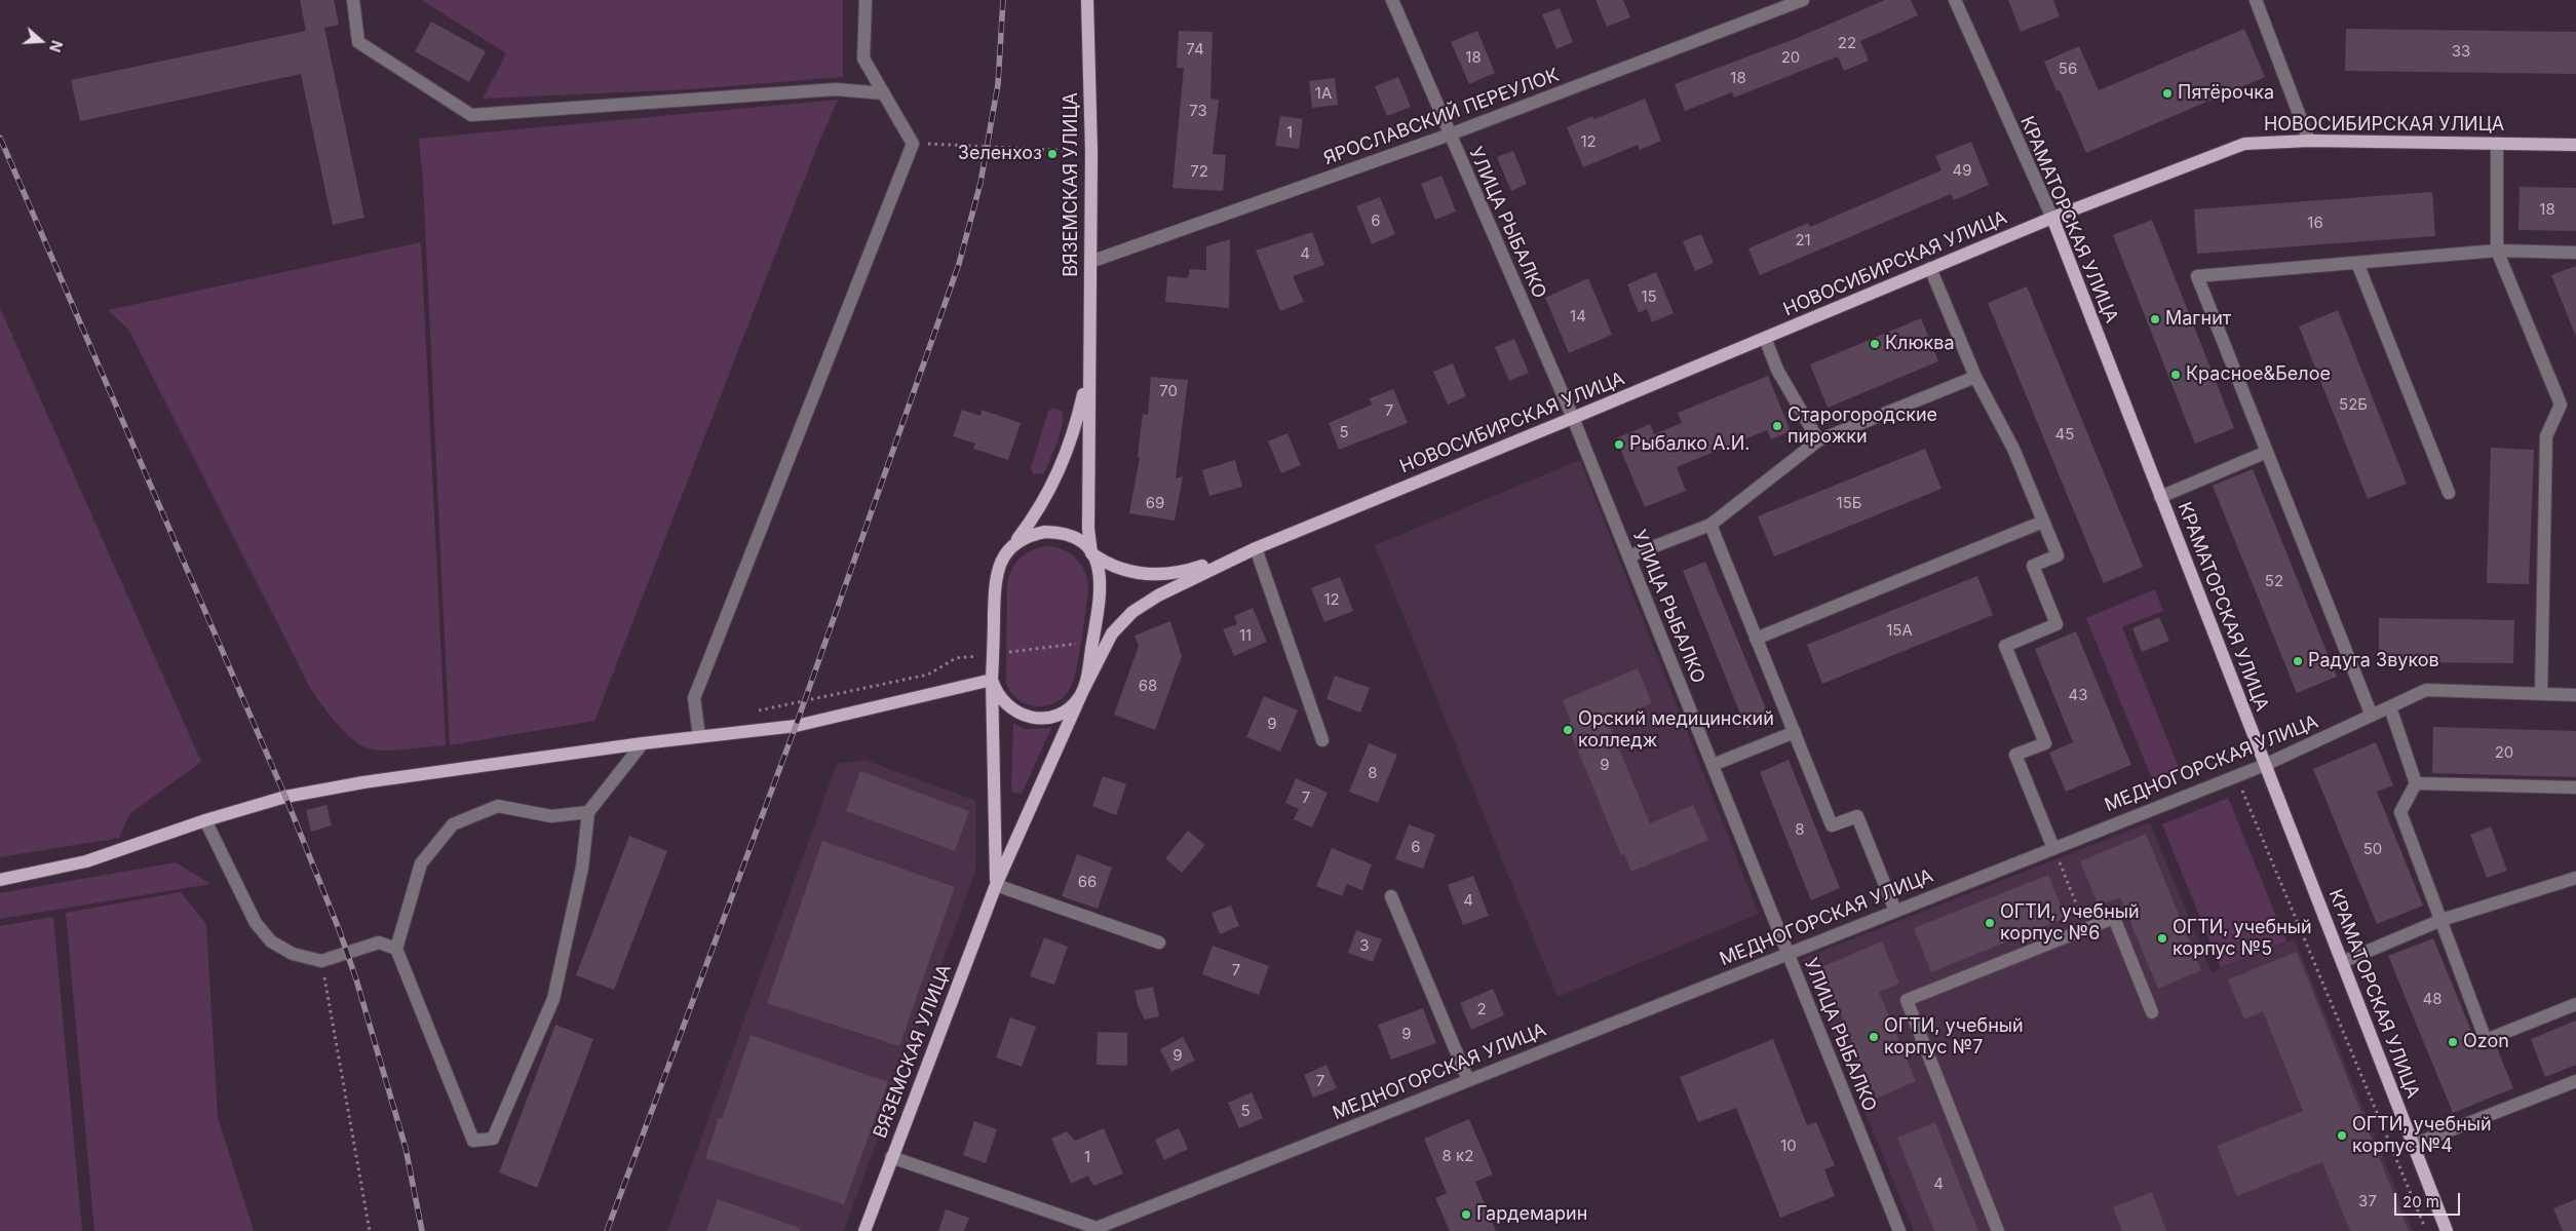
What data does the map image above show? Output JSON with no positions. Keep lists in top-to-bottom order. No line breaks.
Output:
{"streets":{"main road":["НОВОСИБИРСКАЯ УЛИЦА","ВЯЗЕМСКАЯ УЛИЦА","КРАМАТОРСКАЯ УЛИЦА"],"street":["ЯРОСЛАВСКИЙ ПЕРЕУЛОК","УЛИЦА РЫБАЛКО","МЕДНОГОРСКАЯ УЛИЦА"]},"crossings":[["ЯРОСЛАВСКИЙ ПЕРЕУЛОК","ВЯЗЕМСКАЯ УЛИЦА"],["ЯРОСЛАВСКИЙ ПЕРЕУЛОК","УЛИЦА РЫБАЛКО"],["НОВОСИБИРСКАЯ УЛИЦА","КРАМАТОРСКАЯ УЛИЦА"],["НОВОСИБИРСКАЯ УЛИЦА","УЛИЦА РЫБАЛКО"],["КРАМАТОРСКАЯ УЛИЦА","МЕДНОГОРСКАЯ УЛИЦА"],["УЛИЦА РЫБАЛКО","МЕДНОГОРСКАЯ УЛИЦА"]],"places":["Пятёрочка","Зеленхоз","Магнит","Клюква","Красное&Белое","Старогородские пирожки","Рыбалко А.И.","Радуга Звуков","Орский медицинский колледж","ОГТИ, учебный корпус №6","ОГТИ, учебный корпус №5","ОГТИ, учебный корпус №7","Ozon","ОГТИ, учебный корпус №4","Гардемарин"],"house_numbers":["22","74","33","18","20","56","18","1А","73","1","12","49","72","18","6","16","21","4","15","14","70","52Б","7","5","45","69","15Б","52","12","15А","11","68","43","9","20","9","8","7","8","6","50","66","4","3","7","48","2","9","9","7","5","10","8 к2","1","4","37"],"scale_bar":"20 m","north":"right"}
